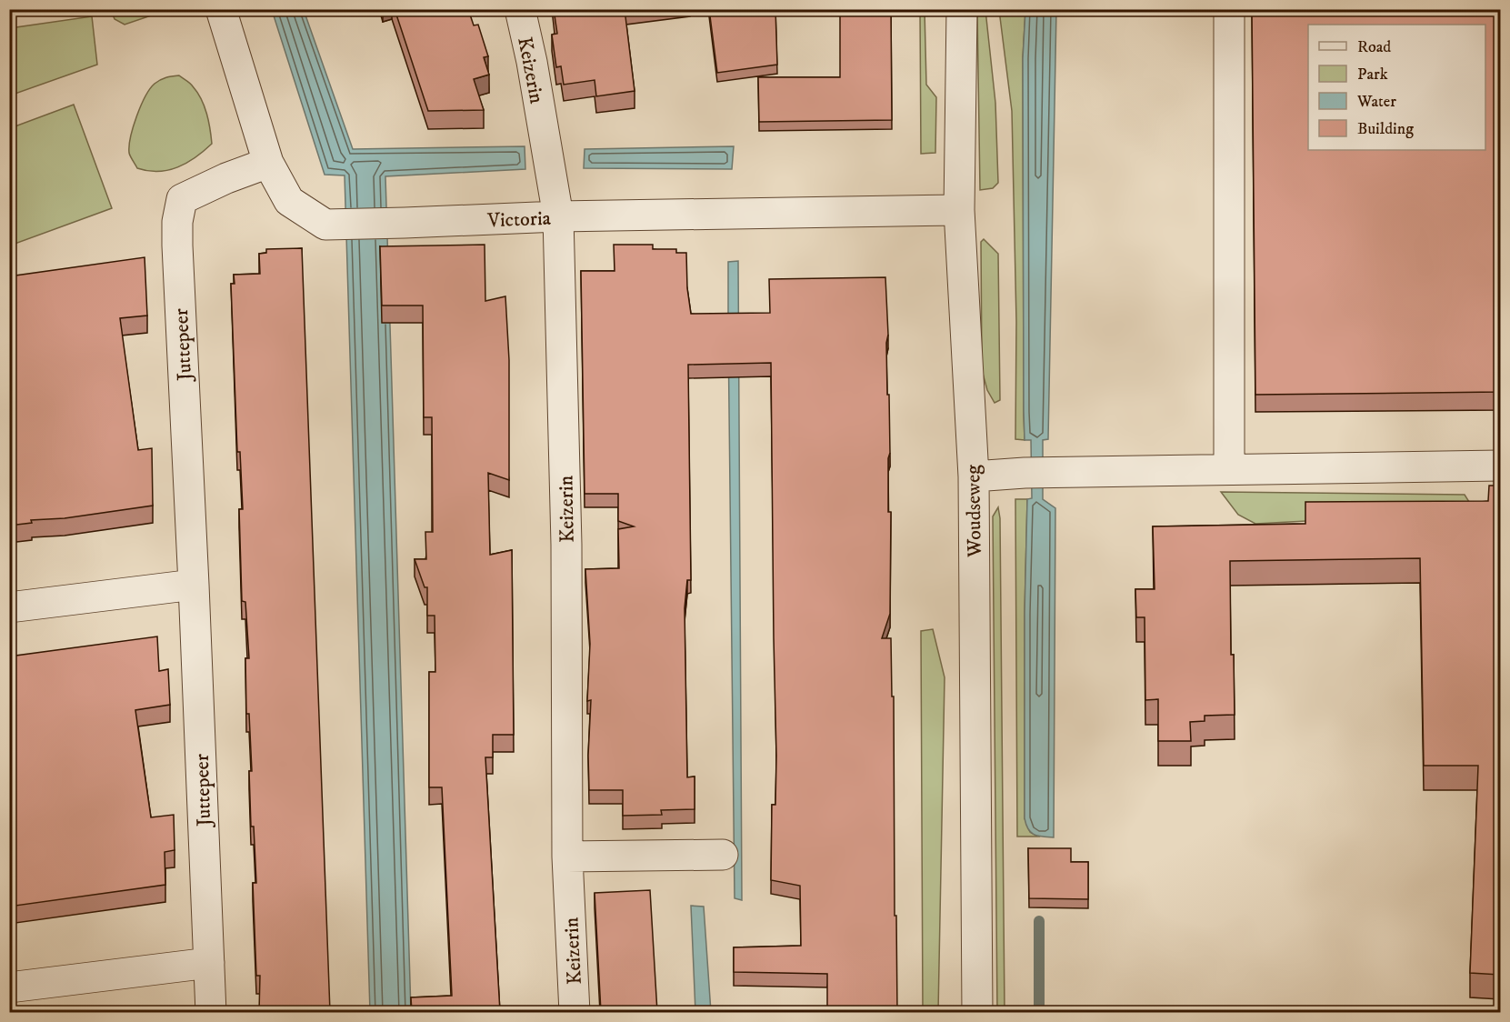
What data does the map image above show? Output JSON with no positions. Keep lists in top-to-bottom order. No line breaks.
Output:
{"streets":{"street":["Keizerin","Victoria","Juttepeer","Woudseweg"]},"crossings":[["Keizerin","Victoria"],["Victoria","Juttepeer"],["Victoria","Woudseweg"]],"legend":["Road","Park","Water","Building"]}
